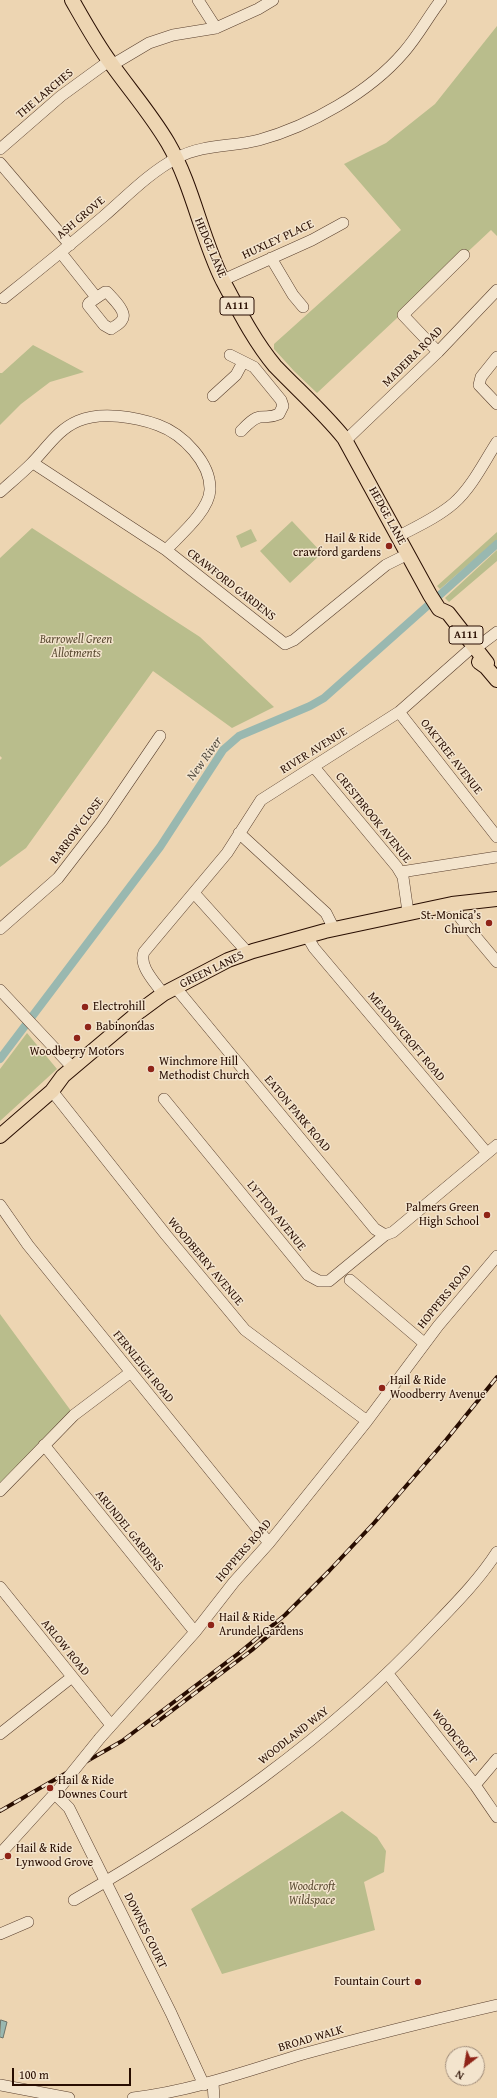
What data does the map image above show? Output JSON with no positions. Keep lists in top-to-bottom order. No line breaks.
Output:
{"streets":{"main road":["HEDGE LANE","A111","GREEN LANES"],"street":["THE LARCHES","ASH GROVE","HUXLEY PLACE","MADEIRA ROAD","CRAWFORD GARDENS","RIVER AVENUE","OAKTREE AVENUE","CRESTBROOK AVENUE","BARROW CLOSE","MEADOWCROFT ROAD","EATON PARK ROAD","LYTTON AVENUE","WOODBERRY AVENUE","HOPPERS ROAD","FERNLEIGH ROAD","ARUNDEL GARDENS","ARLOW ROAD","WOODLAND WAY","WOODCROFT","DOWNES COURT","BROAD WALK"]},"crossings":[["THE LARCHES","HEDGE LANE"],["ASH GROVE","HEDGE LANE"],["HUXLEY PLACE","HEDGE LANE"],["HEDGE LANE","MADEIRA ROAD"],["HEDGE LANE","CRAWFORD GARDENS"],["HEDGE LANE","RIVER AVENUE"],["RIVER AVENUE","OAKTREE AVENUE"],["RIVER AVENUE","CRESTBROOK AVENUE"],["RIVER AVENUE","GREEN LANES"],["CRESTBROOK AVENUE","GREEN LANES"],["GREEN LANES","MEADOWCROFT ROAD"],["GREEN LANES","EATON PARK ROAD"],["GREEN LANES","WOODBERRY AVENUE"],["MEADOWCROFT ROAD","LYTTON AVENUE"],["EATON PARK ROAD","LYTTON AVENUE"],["WOODBERRY AVENUE","HOPPERS ROAD"],["HOPPERS ROAD","FERNLEIGH ROAD"],["HOPPERS ROAD","ARUNDEL GARDENS"],["HOPPERS ROAD","ARLOW ROAD"],["HOPPERS ROAD","DOWNES COURT"],["WOODLAND WAY","WOODCROFT"],["WOODLAND WAY","DOWNES COURT"],["DOWNES COURT","BROAD WALK"]],"water":["New River"],"parks":["Barrowell Green Allotments","Woodcroft Wildspace"],"places":["Hail & Ride crawford gardens","St. Monica’s Church","Electrohill","Babinondas","Woodberry Motors","Winchmore Hill Methodist Church","Palmers Green High School","Hail & Ride Woodberry Avenue","Hail & Ride Arundel Gardens","Hail & Ride Downes Court","Hail & Ride Lynwood Grove","Fountain Court"],"scale_bar":"100 m","north":"bottom left"}
